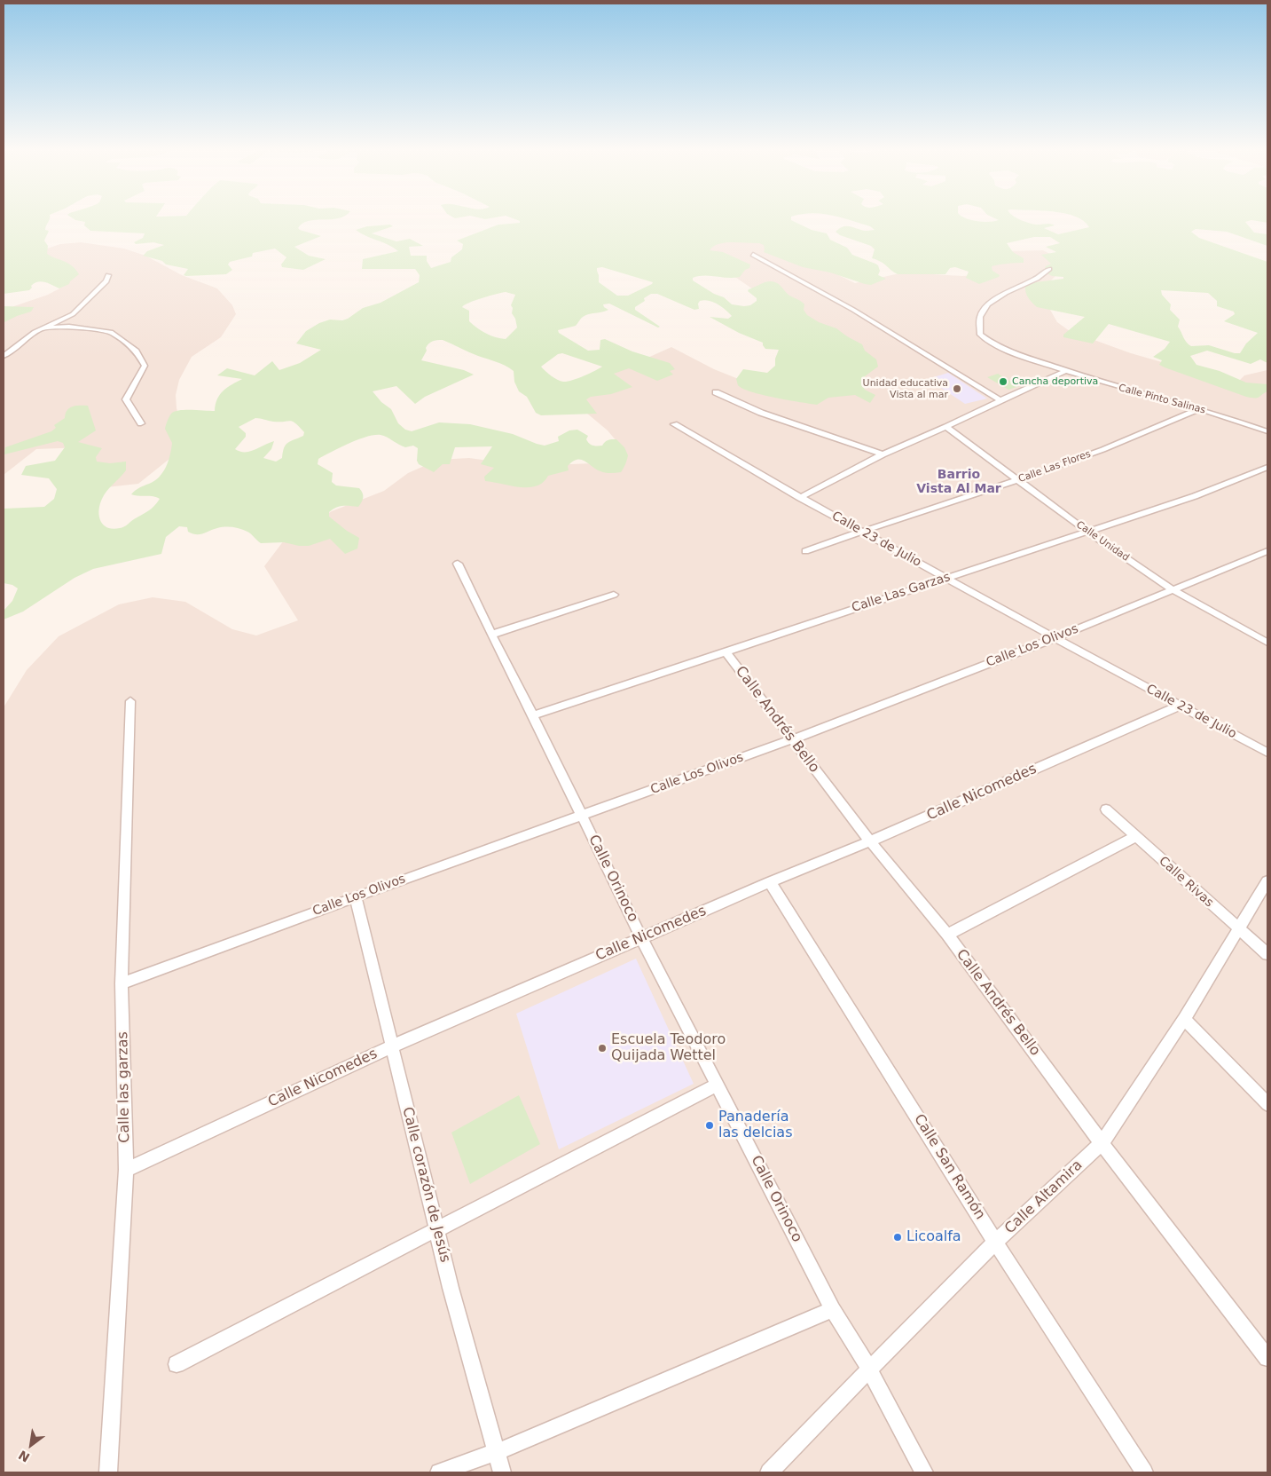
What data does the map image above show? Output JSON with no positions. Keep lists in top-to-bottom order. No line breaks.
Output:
{"streets":{"street":["Calle Pinto Salinas","Calle Las Flores","Calle 23 de Julio","Calle Unidad","Calle Las Garzas","Calle Los Olivos","Calle Andrés Bello","Calle Nicomedes","Calle Orinoco","Calle Rivas","Calle las garzas","Calle San Ramón","Calle corazón de Jesús","Calle Altamira"]},"crossings":[["Calle Pinto Salinas","Calle Las Flores"],["Calle Las Flores","Calle 23 de Julio"],["Calle Las Flores","Calle Unidad"],["Calle 23 de Julio","Calle Las Garzas"],["Calle 23 de Julio","Calle Los Olivos"],["Calle 23 de Julio","Calle Nicomedes"],["Calle Unidad","Calle Las Garzas"],["Calle Unidad","Calle Los Olivos"],["Calle Las Garzas","Calle Andrés Bello"],["Calle Las Garzas","Calle Orinoco"],["Calle Los Olivos","Calle Andrés Bello"],["Calle Los Olivos","Calle Orinoco"],["Calle Los Olivos","Calle las garzas"],["Calle Los Olivos","Calle corazón de Jesús"],["Calle Andrés Bello","Calle Nicomedes"],["Calle Andrés Bello","Calle Altamira"],["Calle Nicomedes","Calle Orinoco"],["Calle Nicomedes","Calle las garzas"],["Calle Nicomedes","Calle San Ramón"],["Calle Nicomedes","Calle corazón de Jesús"],["Calle Orinoco","Calle Altamira"],["Calle Rivas","Calle Altamira"],["Calle San Ramón","Calle Altamira"]],"districts":["Barrio Vista Al Mar"],"places":["Cancha deportiva","Unidad educativa Vista al mar","Escuela Teodoro Quijada Wettel","Panadería las delcias","Licoalfa"],"north":"bottom left"}
